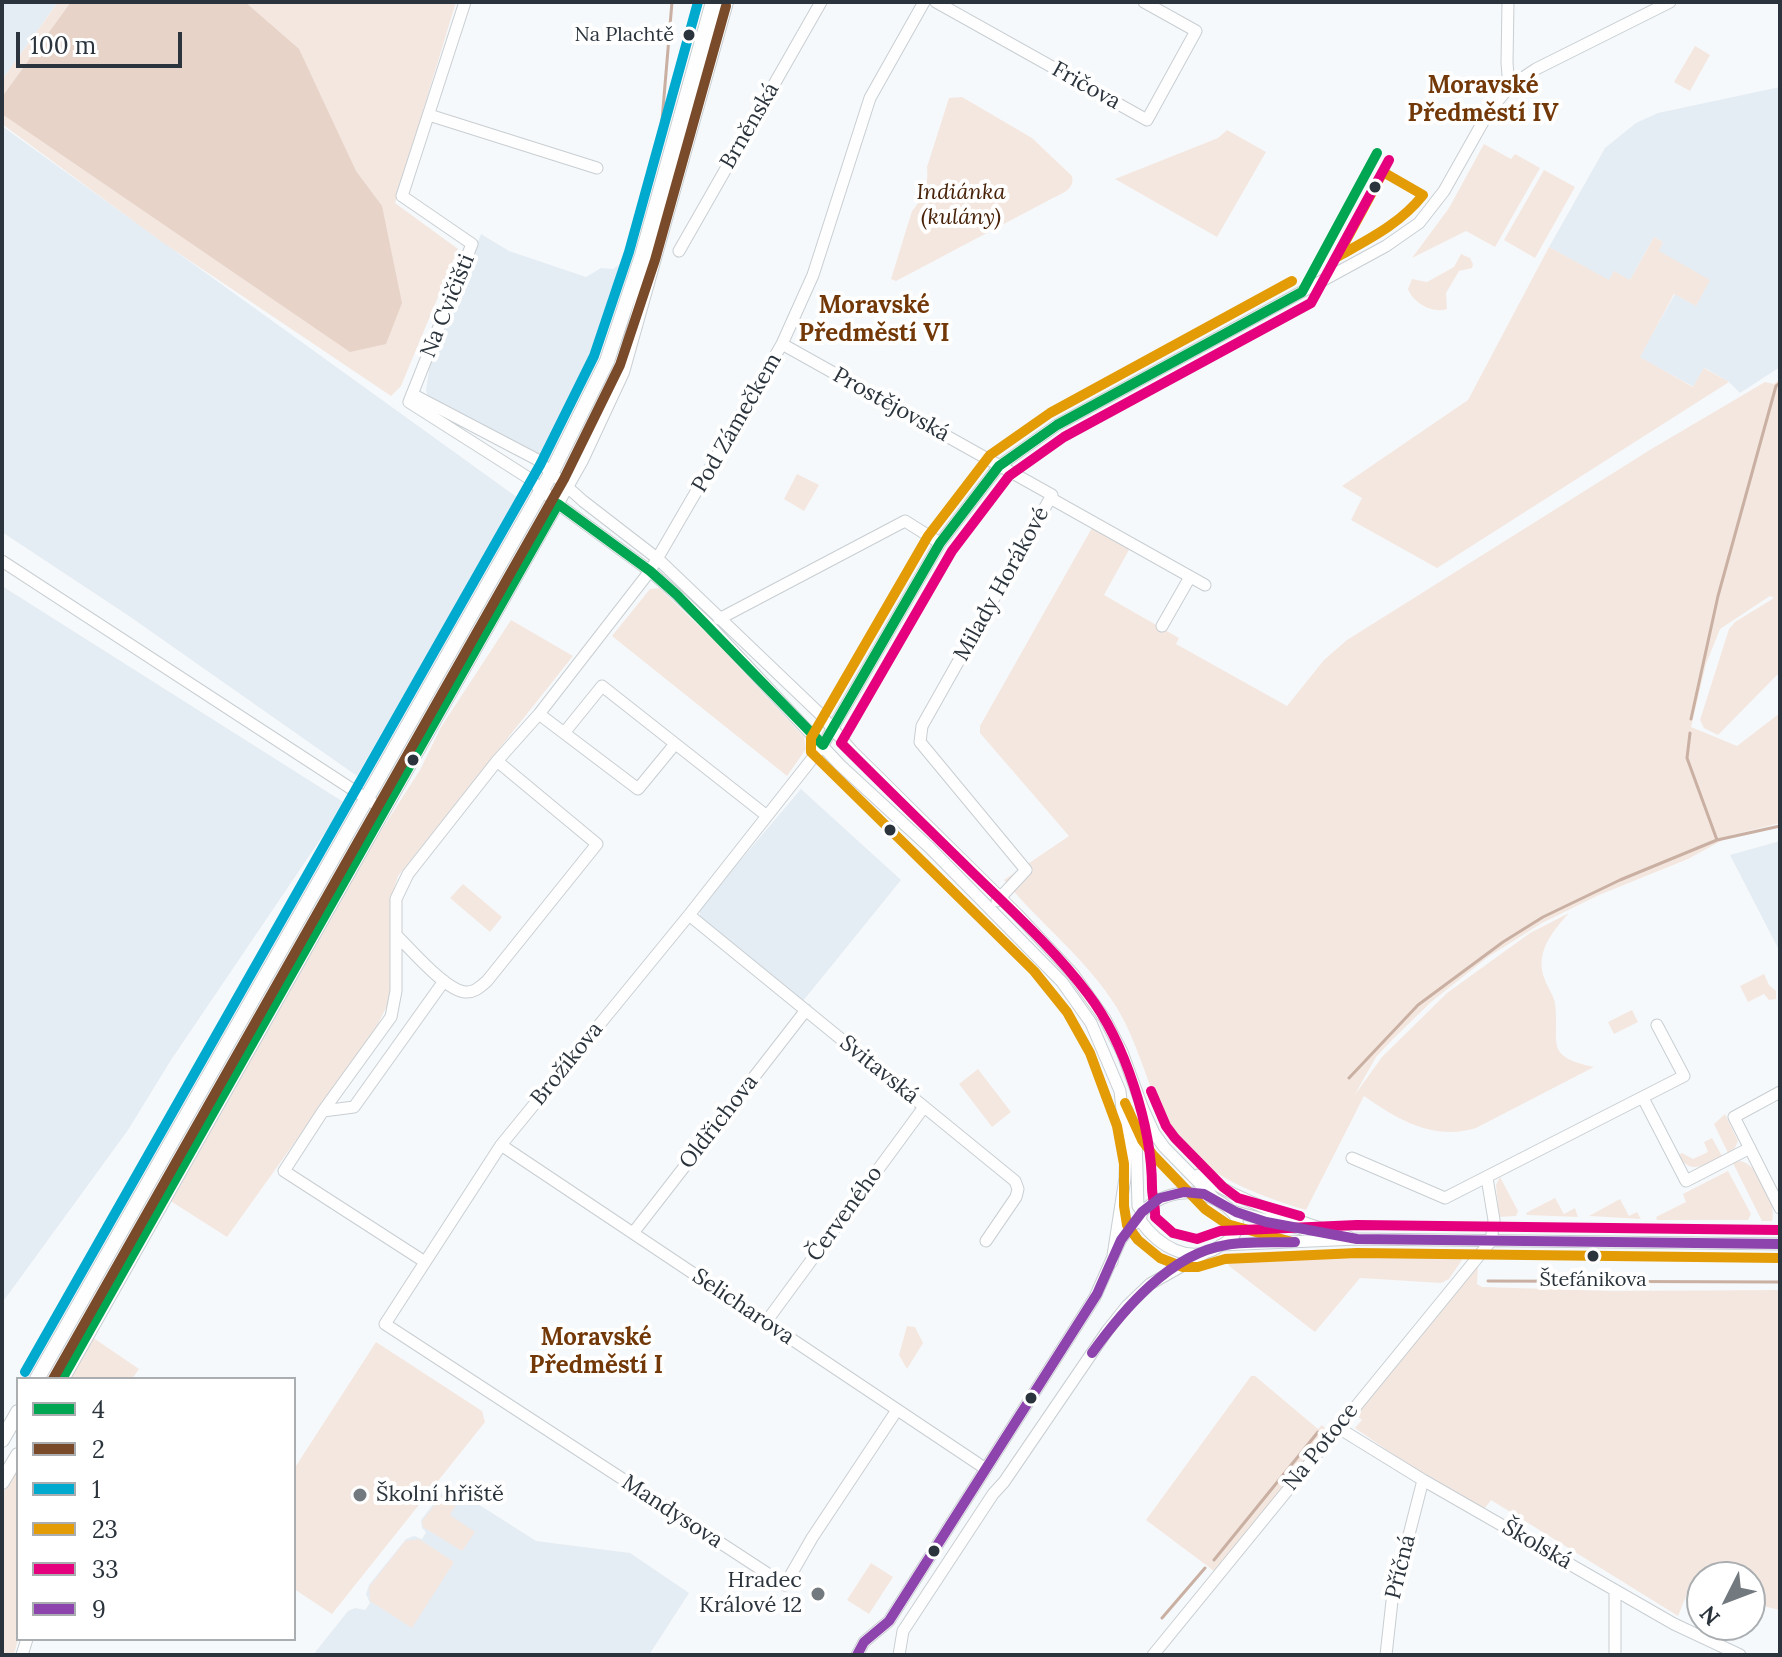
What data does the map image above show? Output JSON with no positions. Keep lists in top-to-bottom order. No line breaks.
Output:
{"streets":{"street":["Fričova","Brněnská","Na Cvičišti","Prostějovská","Pod Zámečkem","Milady Horákové","Brožíkova","Svitavská","Oldřichova","Červeného","Selicharova","Na Potoce","Mandysova","Školská","Příčná"]},"crossings":[["Prostějovská","Pod Zámečkem"],["Prostějovská","Milady Horákové"],["Pod Zámečkem","Brožíkova"],["Brožíkova","Svitavská"],["Brožíkova","Selicharova"],["Brožíkova","Mandysova"],["Svitavská","Oldřichova"],["Svitavská","Červeného"],["Oldřichova","Selicharova"],["Červeného","Selicharova"],["Selicharova","Mandysova"],["Na Potoce","Školská"],["Školská","Příčná"]],"districts":["Moravské Předměstí IV","Moravské Předměstí VI","Moravské Předměstí I"],"parks":["Indiánka (kulány)"],"places":["Na Plachtě","Štefánikova","Školní hřiště","Hradec Králové 12"],"lines":["transit line 1","transit line 2","transit line 4","transit line 33","transit line 23","transit line 9"],"legend":["4","2","1","23","33","9"],"scale_bar":"100 m","north":"bottom left"}
